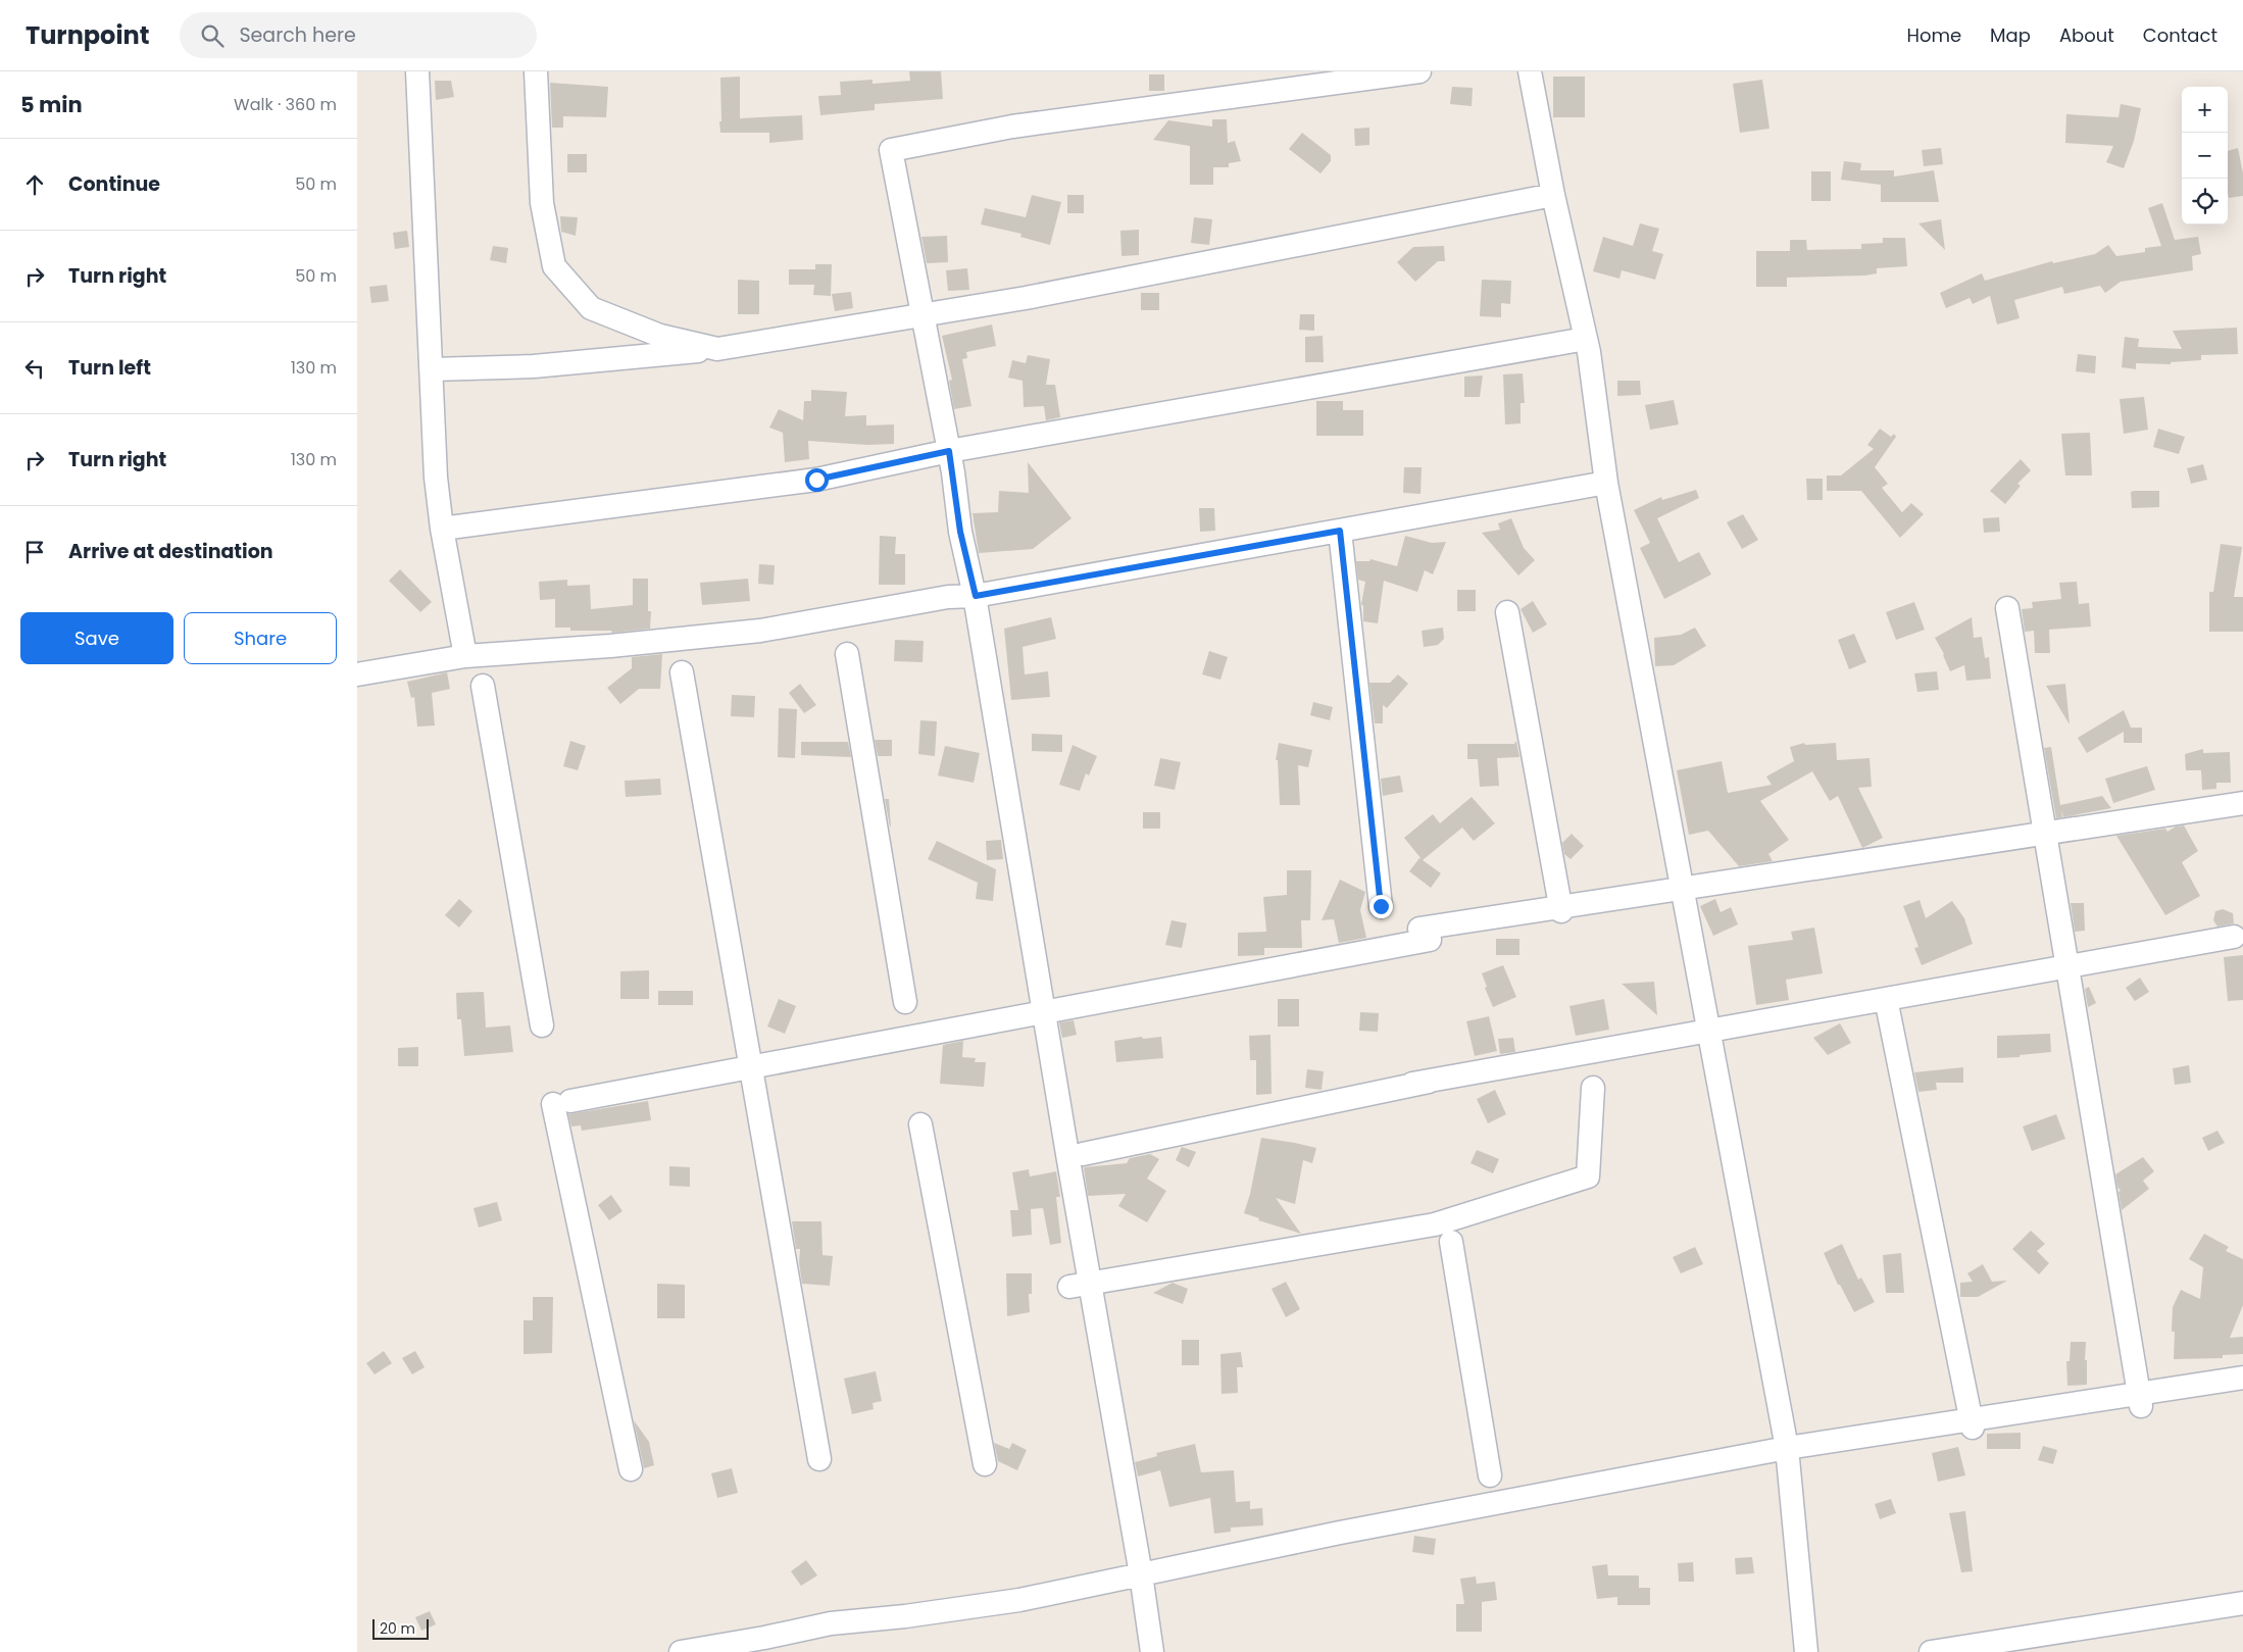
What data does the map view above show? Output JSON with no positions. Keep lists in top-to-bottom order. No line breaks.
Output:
{"scale_bar":"20 m","page":{"header":"Turnpoint","search":"Search here","nav":["Home","Map","About","Contact"],"heading":["5 min","Walk · 360 m"],"map_buttons":["+","−"],"list":[["Continue","50 m"],["Turn right","50 m"],["Turn left","130 m"],["Turn right","130 m"],"Arrive at destination"],"buttons":["Save","Share"],"scale":"20 m"}}
